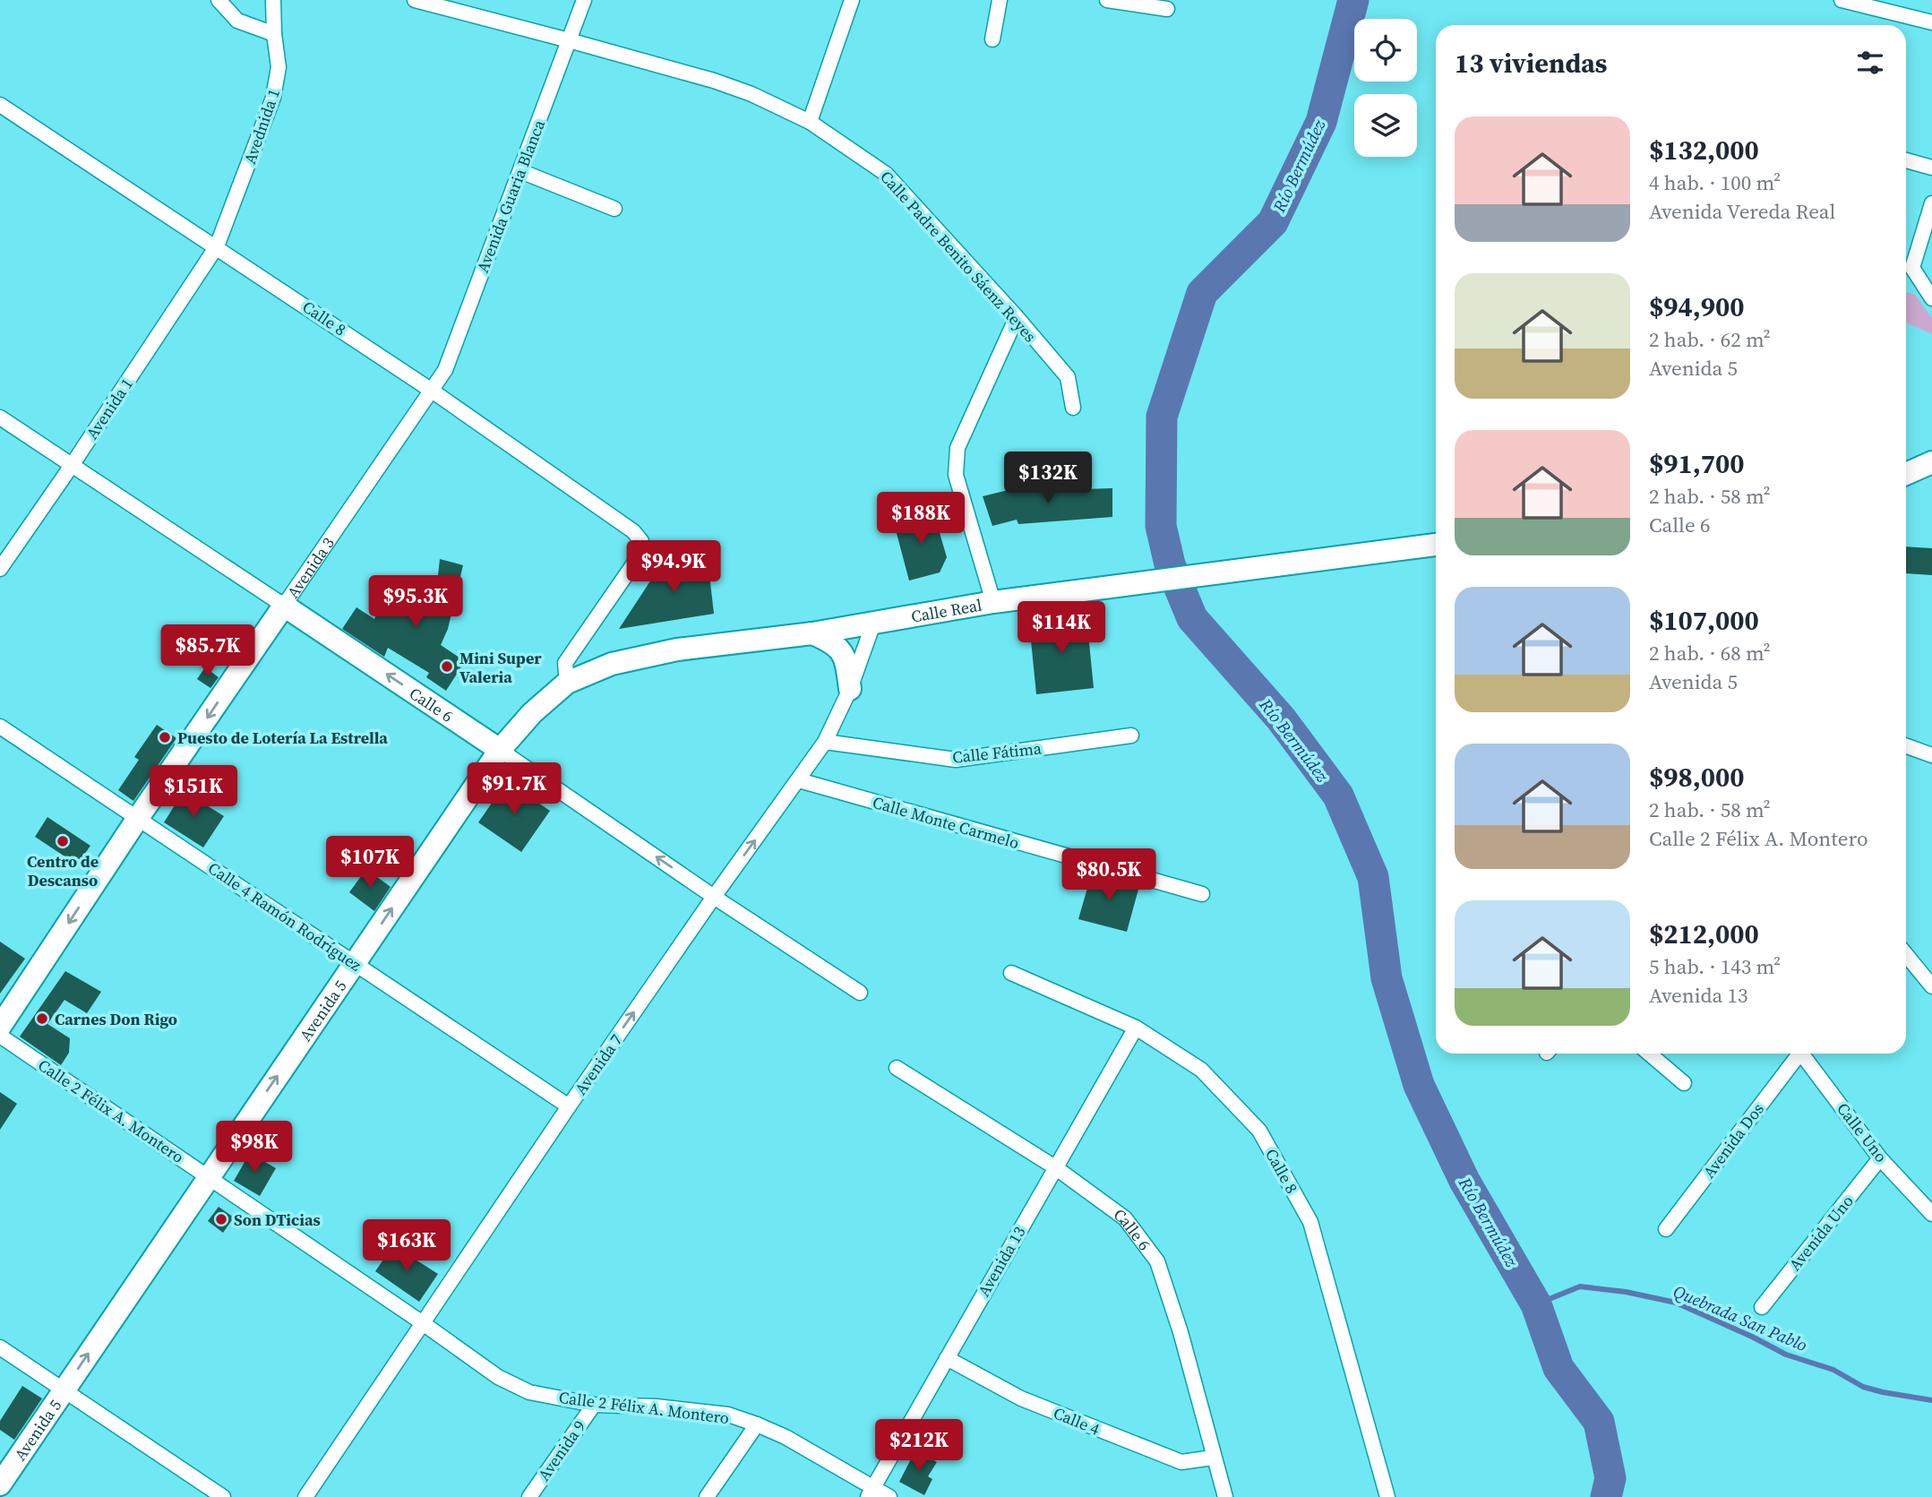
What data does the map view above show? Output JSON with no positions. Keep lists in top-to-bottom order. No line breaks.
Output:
{"streets":{"main road":["Avenida 3","Calle Real","Calle 6","Avenida 5"],"street":["Avednida 1","Avenida Guaria Blanca","Calle Padre Benito Sáenz Reyes","Calle 8","Avenida 1","Calle Fátima","Calle Monte Carmelo","Calle 4 Ramón Rodríguez","Avenida 7","Calle 2 Félix A. Montero","Calle Uno","Avenida Dos","Avenida Uno","Avenida 13","Calle 4","Avenida 9"]},"crossings":[["Avednida 1","Calle 8"],["Avednida 1","Avenida 1"],["Avenida Guaria Blanca","Calle Padre Benito Sáenz Reyes"],["Avenida Guaria Blanca","Calle 8"],["Avenida Guaria Blanca","Avenida 3"],["Calle 8","Avenida 1"],["Calle 8","Avenida 3"],["Calle 8","Calle Real"],["Calle 8","Avenida 5"],["Calle 8","Avenida 13"],["Avenida 1","Calle 6"],["Avenida 3","Calle 6"],["Avenida 3","Calle 4 Ramón Rodríguez"],["Calle Real","Avenida 5"],["Calle Real","Avenida 7"],["Calle 6","Avenida 5"],["Calle 6","Avenida 7"],["Calle 6","Avenida 13"],["Calle 6","Calle 4"],["Calle Fátima","Avenida 7"],["Calle Monte Carmelo","Avenida 7"],["Calle 4 Ramón Rodríguez","Avenida 5"],["Calle 4 Ramón Rodríguez","Avenida 7"],["Avenida 5","Calle 2 Félix A. Montero"],["Avenida 7","Calle 2 Félix A. Montero"],["Calle 2 Félix A. Montero","Avenida 13"],["Calle 2 Félix A. Montero","Avenida 9"],["Calle Uno","Avenida Uno"],["Avenida 13","Calle 4"]],"one_way":["Avenida 3","Avenida 5","Avenida 7"],"water":["Río Bermúdez","Quebrada San Pablo"],"places":["Mini Super Valeria","Puesto de Lotería La Estrella","Centro de Descanso","Carnes Don Rigo","Son DTicias"],"page":{"heading":"13 viviendas","list":[{"name":"$132,000","note":"4 hab. · 100 m² · Avenida Vereda Real"},{"name":"$94,900","note":"2 hab. · 62 m² · Avenida 5"},{"name":"$91,700","note":"2 hab. · 58 m² · Calle 6"},{"name":"$107,000","note":"2 hab. · 68 m² · Avenida 5"},{"name":"$98,000","note":"2 hab. · 58 m² · Calle 2 Félix A. Montero"},{"name":"$212,000","note":"5 hab. · 143 m² · Avenida 13"}],"price":["$132K","$188K","$94.9K","$95.3K","$114K","$85.7K","$91.7K","$151K","$107K","$80.5K","$98K","$163K","$212K"]}}
